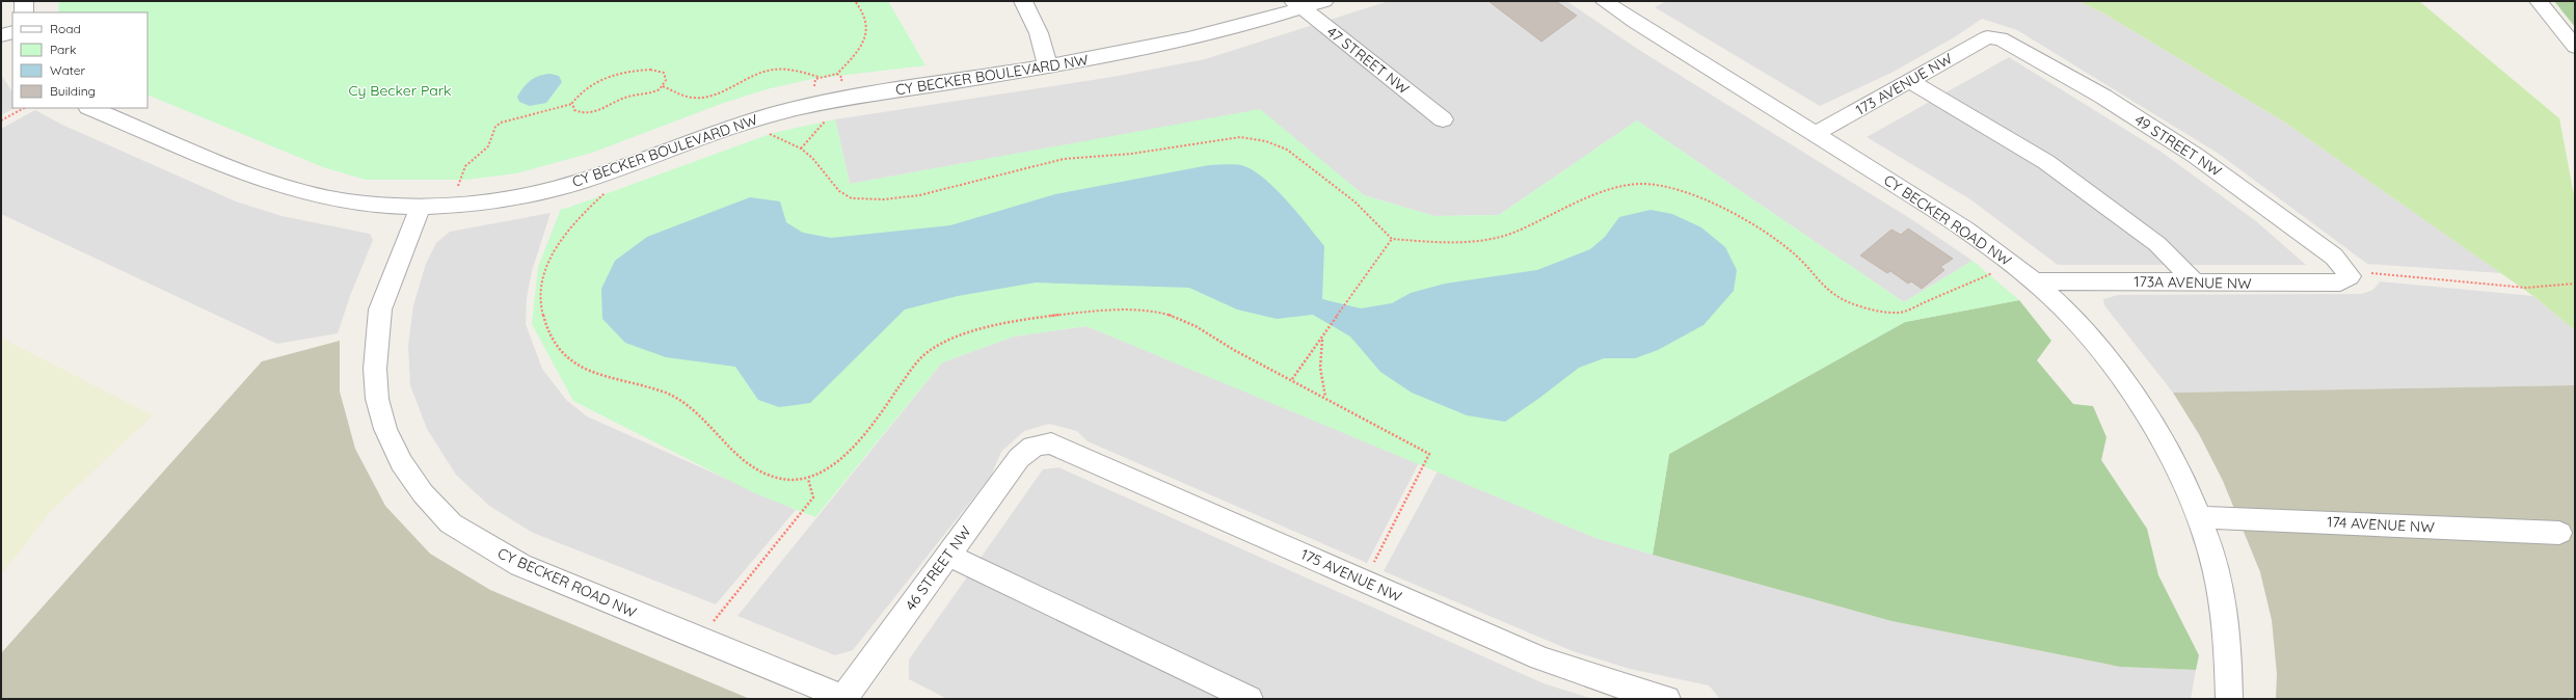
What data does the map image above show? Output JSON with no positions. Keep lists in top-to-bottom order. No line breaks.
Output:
{"streets":{"street":["47 STREET NW","CY BECKER BOULEVARD NW","173 AVENUE NW","49 STREET NW","CY BECKER ROAD NW","173A AVENUE NW","174 AVENUE NW","46 STREET NW","175 AVENUE NW"]},"crossings":[["47 STREET NW","CY BECKER BOULEVARD NW"],["CY BECKER BOULEVARD NW","CY BECKER ROAD NW"],["173 AVENUE NW","49 STREET NW"],["173 AVENUE NW","CY BECKER ROAD NW"],["49 STREET NW","173A AVENUE NW"],["CY BECKER ROAD NW","173A AVENUE NW"],["CY BECKER ROAD NW","174 AVENUE NW"],["CY BECKER ROAD NW","46 STREET NW"],["46 STREET NW","175 AVENUE NW"]],"parks":["Cy Becker Park"],"legend":["Road","Park","Water","Building"]}
